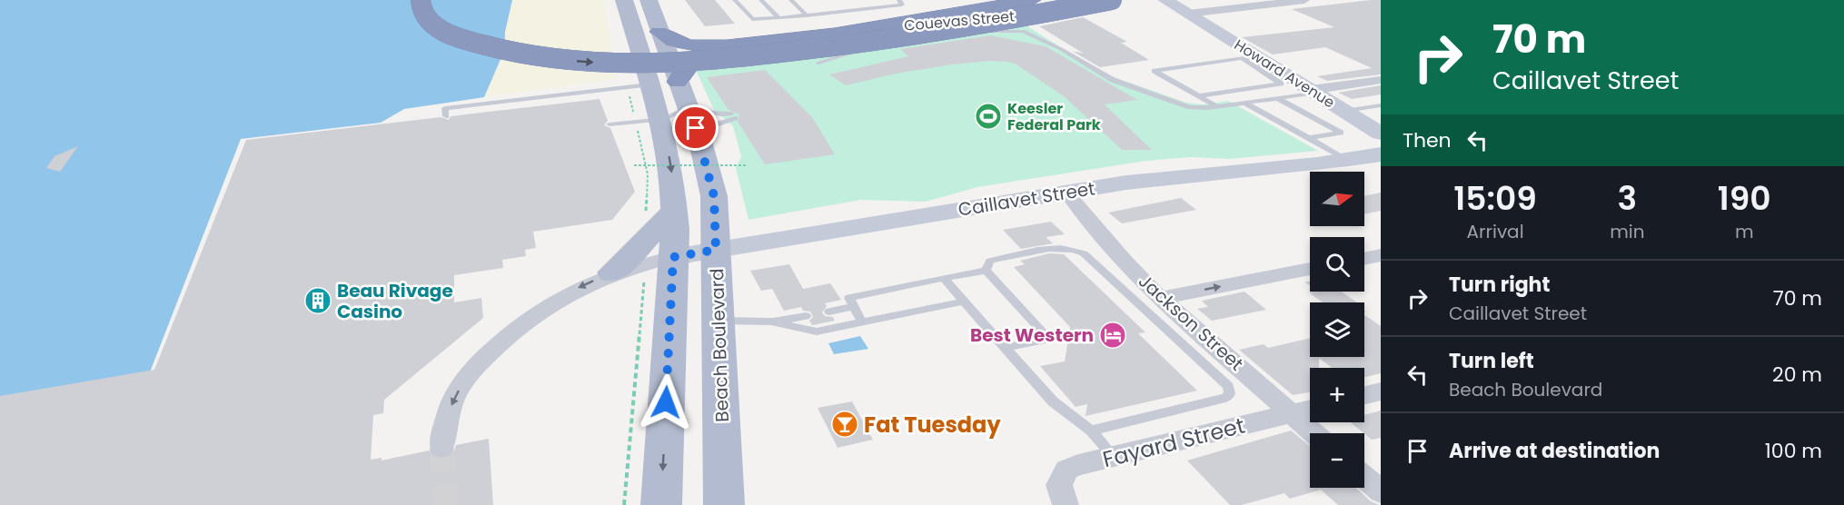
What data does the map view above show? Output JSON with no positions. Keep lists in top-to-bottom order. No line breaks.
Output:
{"streets":{"main road":["Howard Avenue","Caillavet Street","Beach Boulevard"],"street":["Couevas Street","Jackson Street","Fayard Street"]},"crossings":[["Couevas Street","Howard Avenue"],["Caillavet Street","Jackson Street"],["Caillavet Street","Beach Boulevard"],["Jackson Street","Fayard Street"]],"places":{"sports":["Keesler Federal Park"],"building":["Beau Rivage Casino"],"hotel":["Best Western"],"bar":["Fat Tuesday"]},"north":"right","page":{"turn":["70 m","Caillavet Street"],"then":"Then","eta":["15:09","Arrival","3","min","190","m"],"map_buttons":["+","−"],"list":[{"name":"Turn right","note":"Caillavet Street","value":"70 m"},{"name":"Turn left","note":"Beach Boulevard","value":"20 m"},{"name":"Arrive at destination","value":"100 m"}]}}
